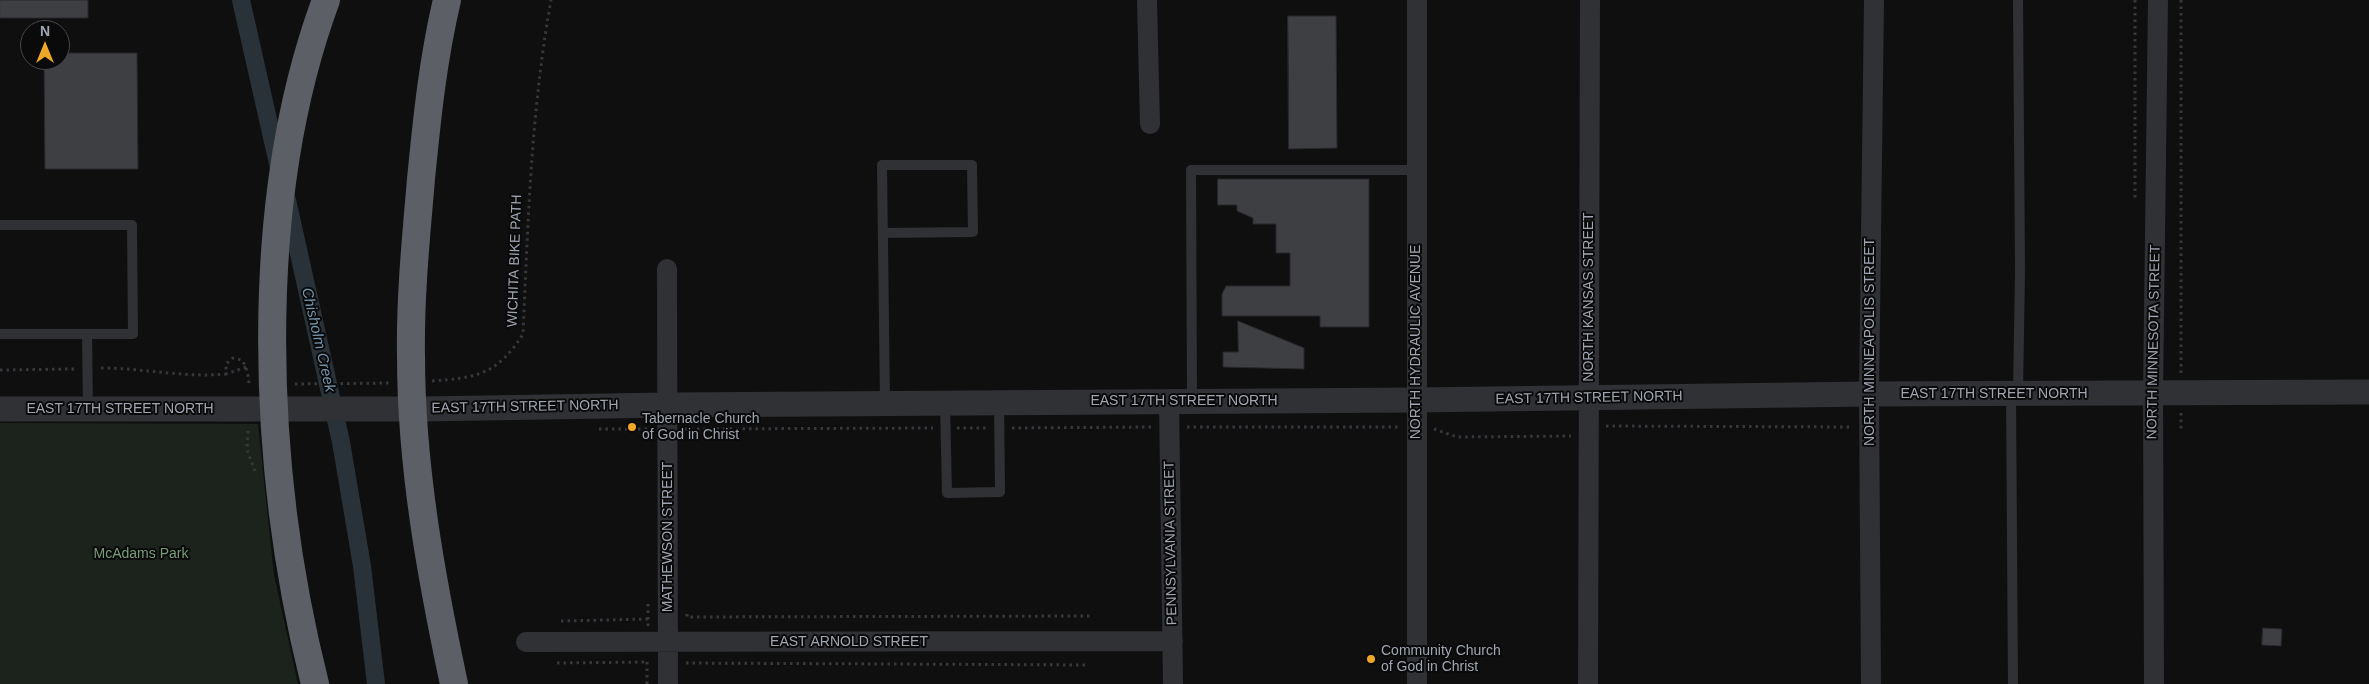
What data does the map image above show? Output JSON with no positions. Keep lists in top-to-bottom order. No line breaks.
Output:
{"streets":{"street":["NORTH KANSAS STREET","NORTH HYDRAULIC AVENUE","NORTH MINNEAPOLIS STREET","NORTH MINNESOTA STREET","EAST 17TH STREET NORTH","MATHEWSON STREET","PENNSYLVANIA STREET","EAST ARNOLD STREET"],"path":["WICHITA BIKE PATH"]},"crossings":[["NORTH KANSAS STREET","EAST 17TH STREET NORTH"],["NORTH HYDRAULIC AVENUE","EAST 17TH STREET NORTH"],["NORTH MINNEAPOLIS STREET","EAST 17TH STREET NORTH"],["NORTH MINNESOTA STREET","EAST 17TH STREET NORTH"],["EAST 17TH STREET NORTH","MATHEWSON STREET"],["EAST 17TH STREET NORTH","PENNSYLVANIA STREET"],["MATHEWSON STREET","EAST ARNOLD STREET"],["PENNSYLVANIA STREET","EAST ARNOLD STREET"]],"water":["Chisholm Creek"],"parks":["McAdams Park"],"places":["Tabernacle Church of God in Christ","Community Church of God in Christ"],"north":"top"}
